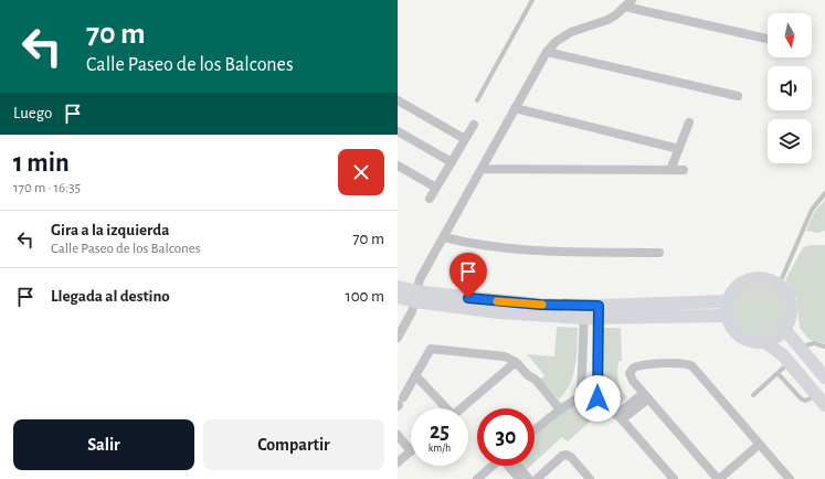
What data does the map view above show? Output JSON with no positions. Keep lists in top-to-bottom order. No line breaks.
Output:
{"north":"bottom","page":{"turn":["70 m","Calle Paseo de los Balcones"],"then":"Luego","heading":["1 min","170 m · 16:35"],"list":[{"name":"Gira a la izquierda","note":"Calle Paseo de los Balcones","value":"70 m"},{"name":"Llegada al destino","value":"100 m"}],"speed":"25 km/h","limit":"30","buttons":["Salir","Compartir"]}}
